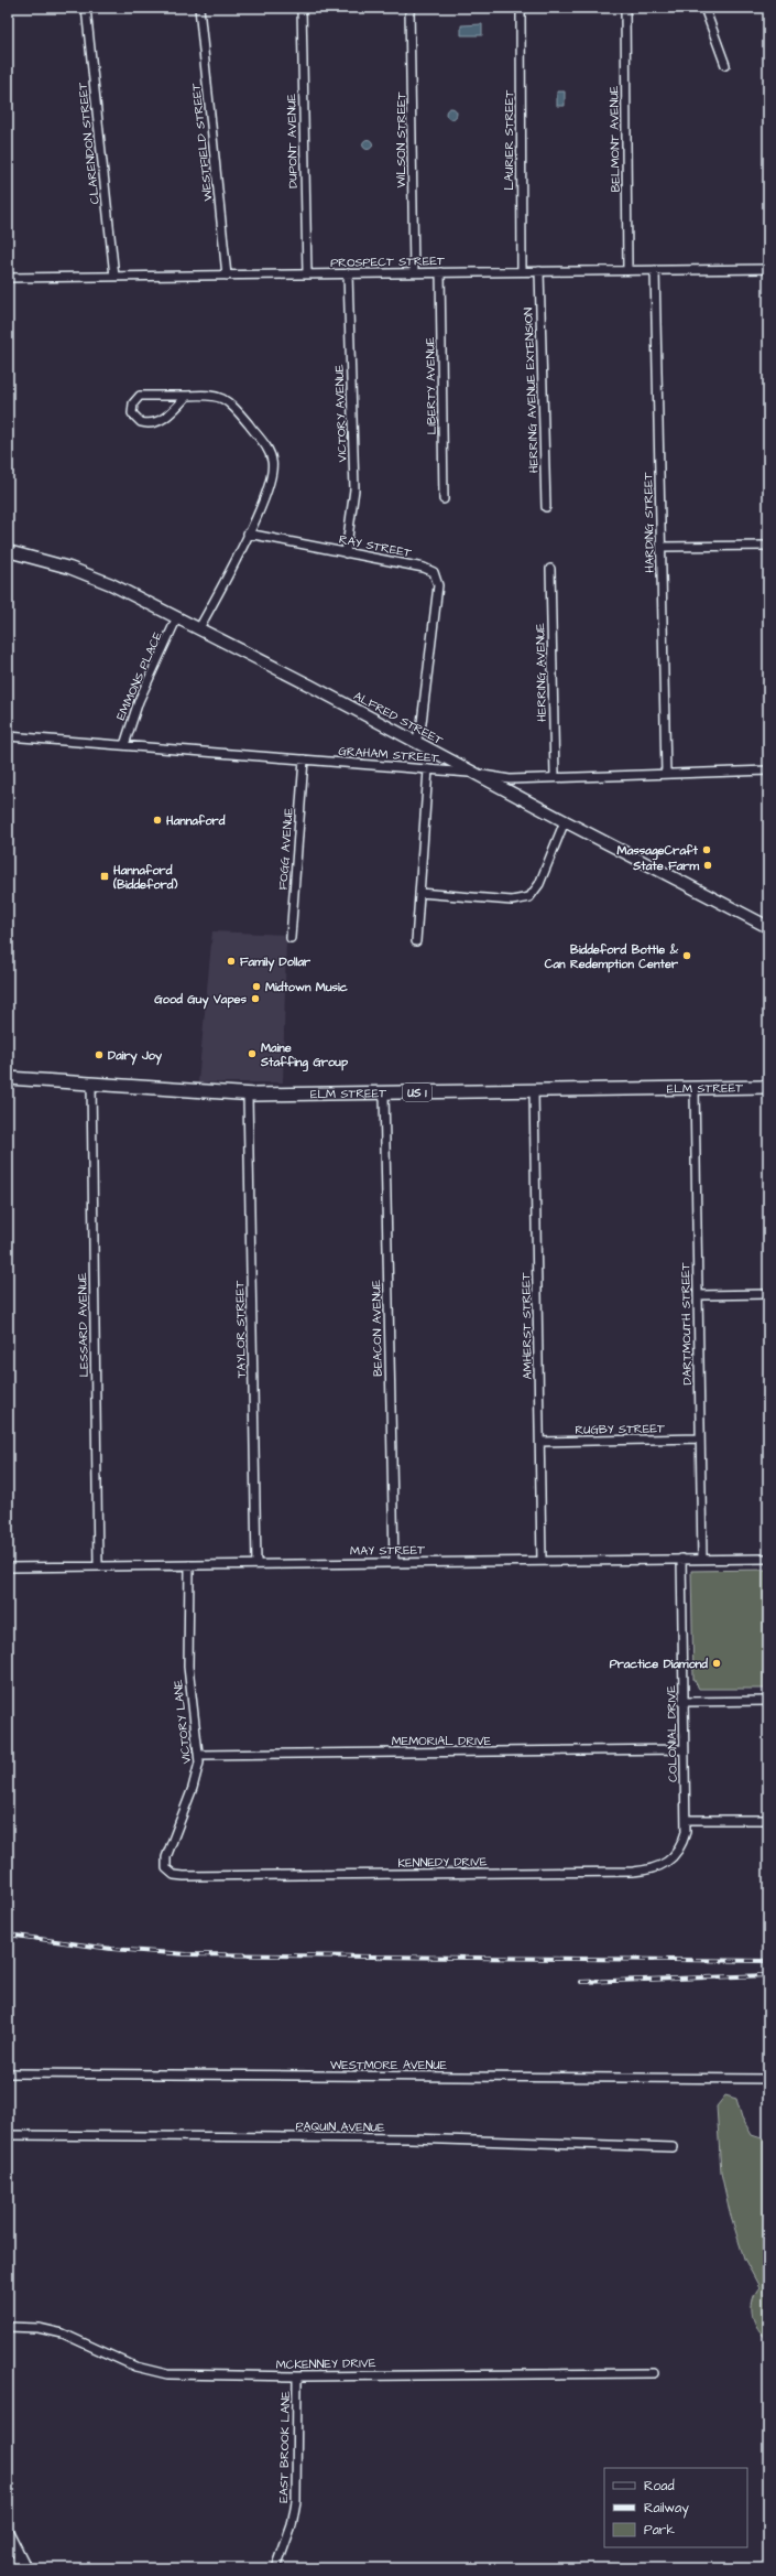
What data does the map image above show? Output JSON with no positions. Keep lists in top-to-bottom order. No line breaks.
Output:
{"streets":{"main road":["ALFRED STREET","ELM STREET","US 1"],"street":["BELMONT AVENUE","WILSON STREET","LAURIER STREET","DUPONT AVENUE","WESTFIELD STREET","CLARENDON STREET","PROSPECT STREET","LIBERTY AVENUE","HERRING AVENUE EXTENSION","VICTORY AVENUE","HARDING STREET","RAY STREET","HERRING AVENUE","EMMONS PLACE","GRAHAM STREET","FOGG AVENUE","DARTMOUTH STREET","LESSARD AVENUE","AMHERST STREET","BEACON AVENUE","TAYLOR STREET","RUGBY STREET","MAY STREET","VICTORY LANE","COLONIAL DRIVE","MEMORIAL DRIVE","KENNEDY DRIVE","WESTMORE AVENUE","PAQUIN AVENUE","MCKENNEY DRIVE","EAST BROOK LANE"]},"crossings":[["BELMONT AVENUE","PROSPECT STREET"],["WILSON STREET","PROSPECT STREET"],["LAURIER STREET","PROSPECT STREET"],["DUPONT AVENUE","PROSPECT STREET"],["WESTFIELD STREET","PROSPECT STREET"],["CLARENDON STREET","PROSPECT STREET"],["PROSPECT STREET","LIBERTY AVENUE"],["PROSPECT STREET","HERRING AVENUE EXTENSION"],["PROSPECT STREET","VICTORY AVENUE"],["PROSPECT STREET","HARDING STREET"],["VICTORY AVENUE","RAY STREET"],["HARDING STREET","GRAHAM STREET"],["RAY STREET","ALFRED STREET"],["HERRING AVENUE","GRAHAM STREET"],["EMMONS PLACE","ALFRED STREET"],["EMMONS PLACE","GRAHAM STREET"],["ALFRED STREET","GRAHAM STREET"],["GRAHAM STREET","FOGG AVENUE"],["ELM STREET","DARTMOUTH STREET"],["ELM STREET","LESSARD AVENUE"],["ELM STREET","AMHERST STREET"],["ELM STREET","BEACON AVENUE"],["ELM STREET","TAYLOR STREET"],["DARTMOUTH STREET","RUGBY STREET"],["DARTMOUTH STREET","MAY STREET"],["LESSARD AVENUE","MAY STREET"],["AMHERST STREET","RUGBY STREET"],["AMHERST STREET","MAY STREET"],["BEACON AVENUE","MAY STREET"],["TAYLOR STREET","MAY STREET"],["MAY STREET","VICTORY LANE"],["MAY STREET","COLONIAL DRIVE"],["VICTORY LANE","MEMORIAL DRIVE"],["VICTORY LANE","KENNEDY DRIVE"],["COLONIAL DRIVE","MEMORIAL DRIVE"],["COLONIAL DRIVE","KENNEDY DRIVE"],["MCKENNEY DRIVE","EAST BROOK LANE"]],"places":{"other":["Hannaford","MassageCraft","State Farm","Biddeford Bottle & Can Redemption Center","Family Dollar","Midtown Music","Good Guy Vapes","Maine Staffing Group","Dairy Joy","Practice Diamond"],"transit":["Hannaford (Biddeford)"]},"legend":["Road","Railway","Park"]}
